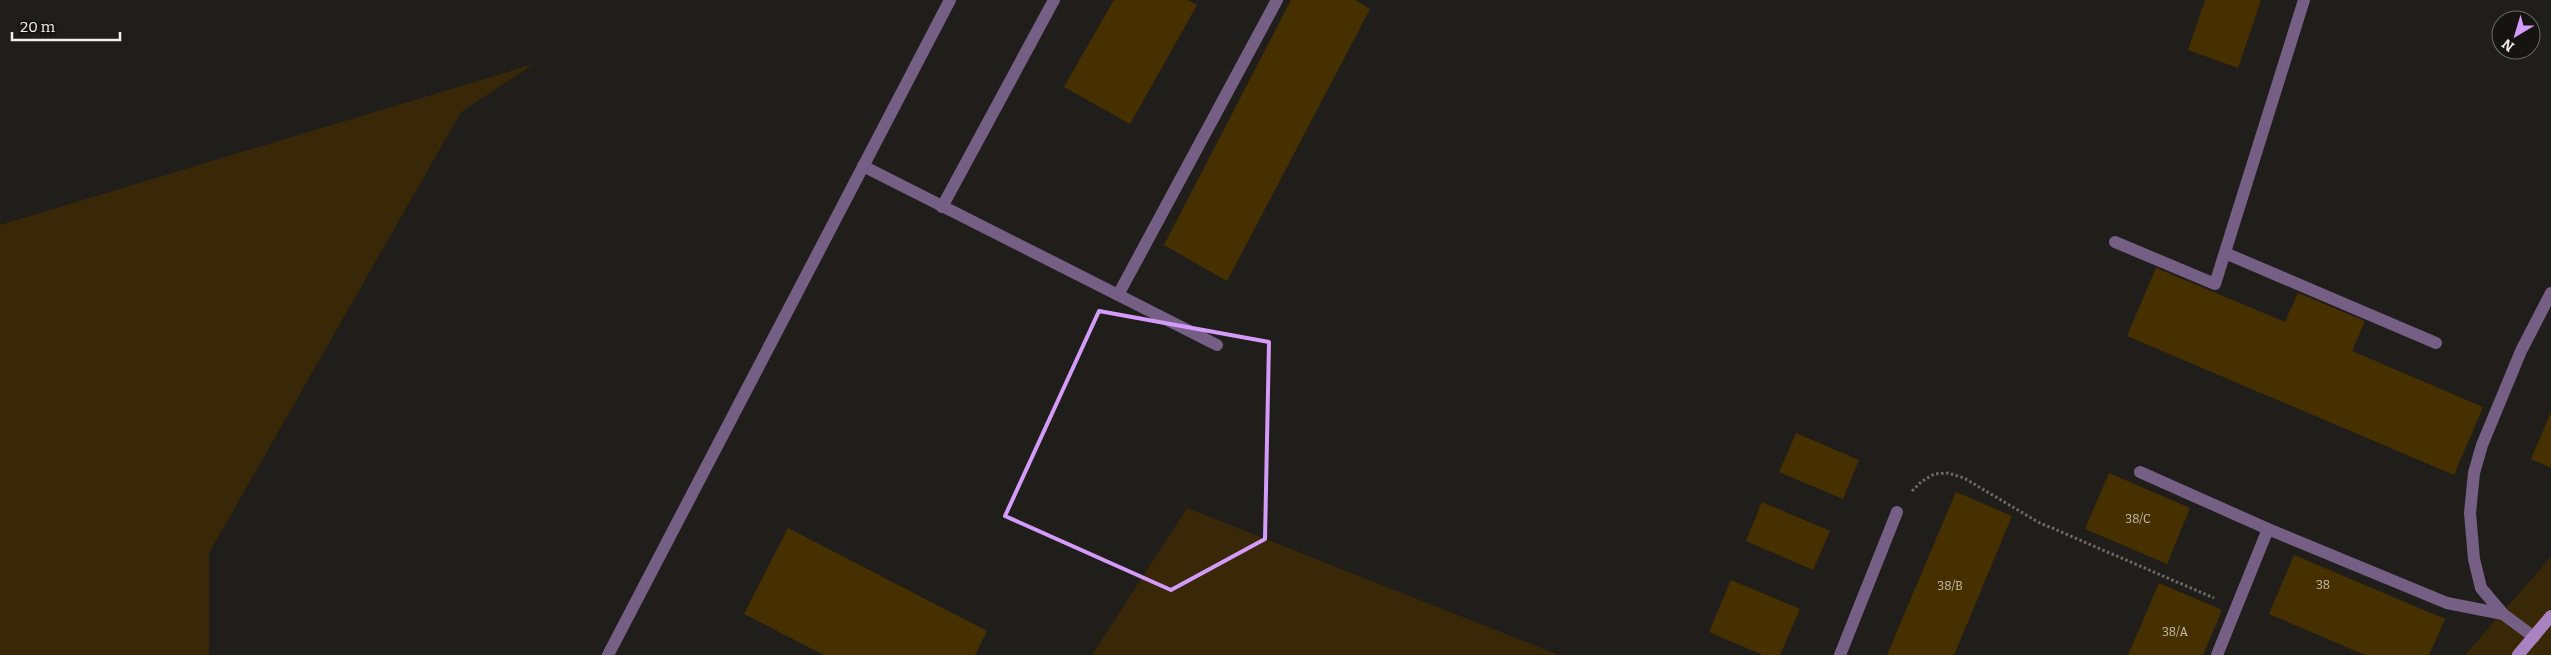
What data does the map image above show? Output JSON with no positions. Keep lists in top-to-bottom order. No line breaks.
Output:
{"house_numbers":["38/C","38","38/B","38/A"],"scale_bar":"20 m","north":"bottom left"}
